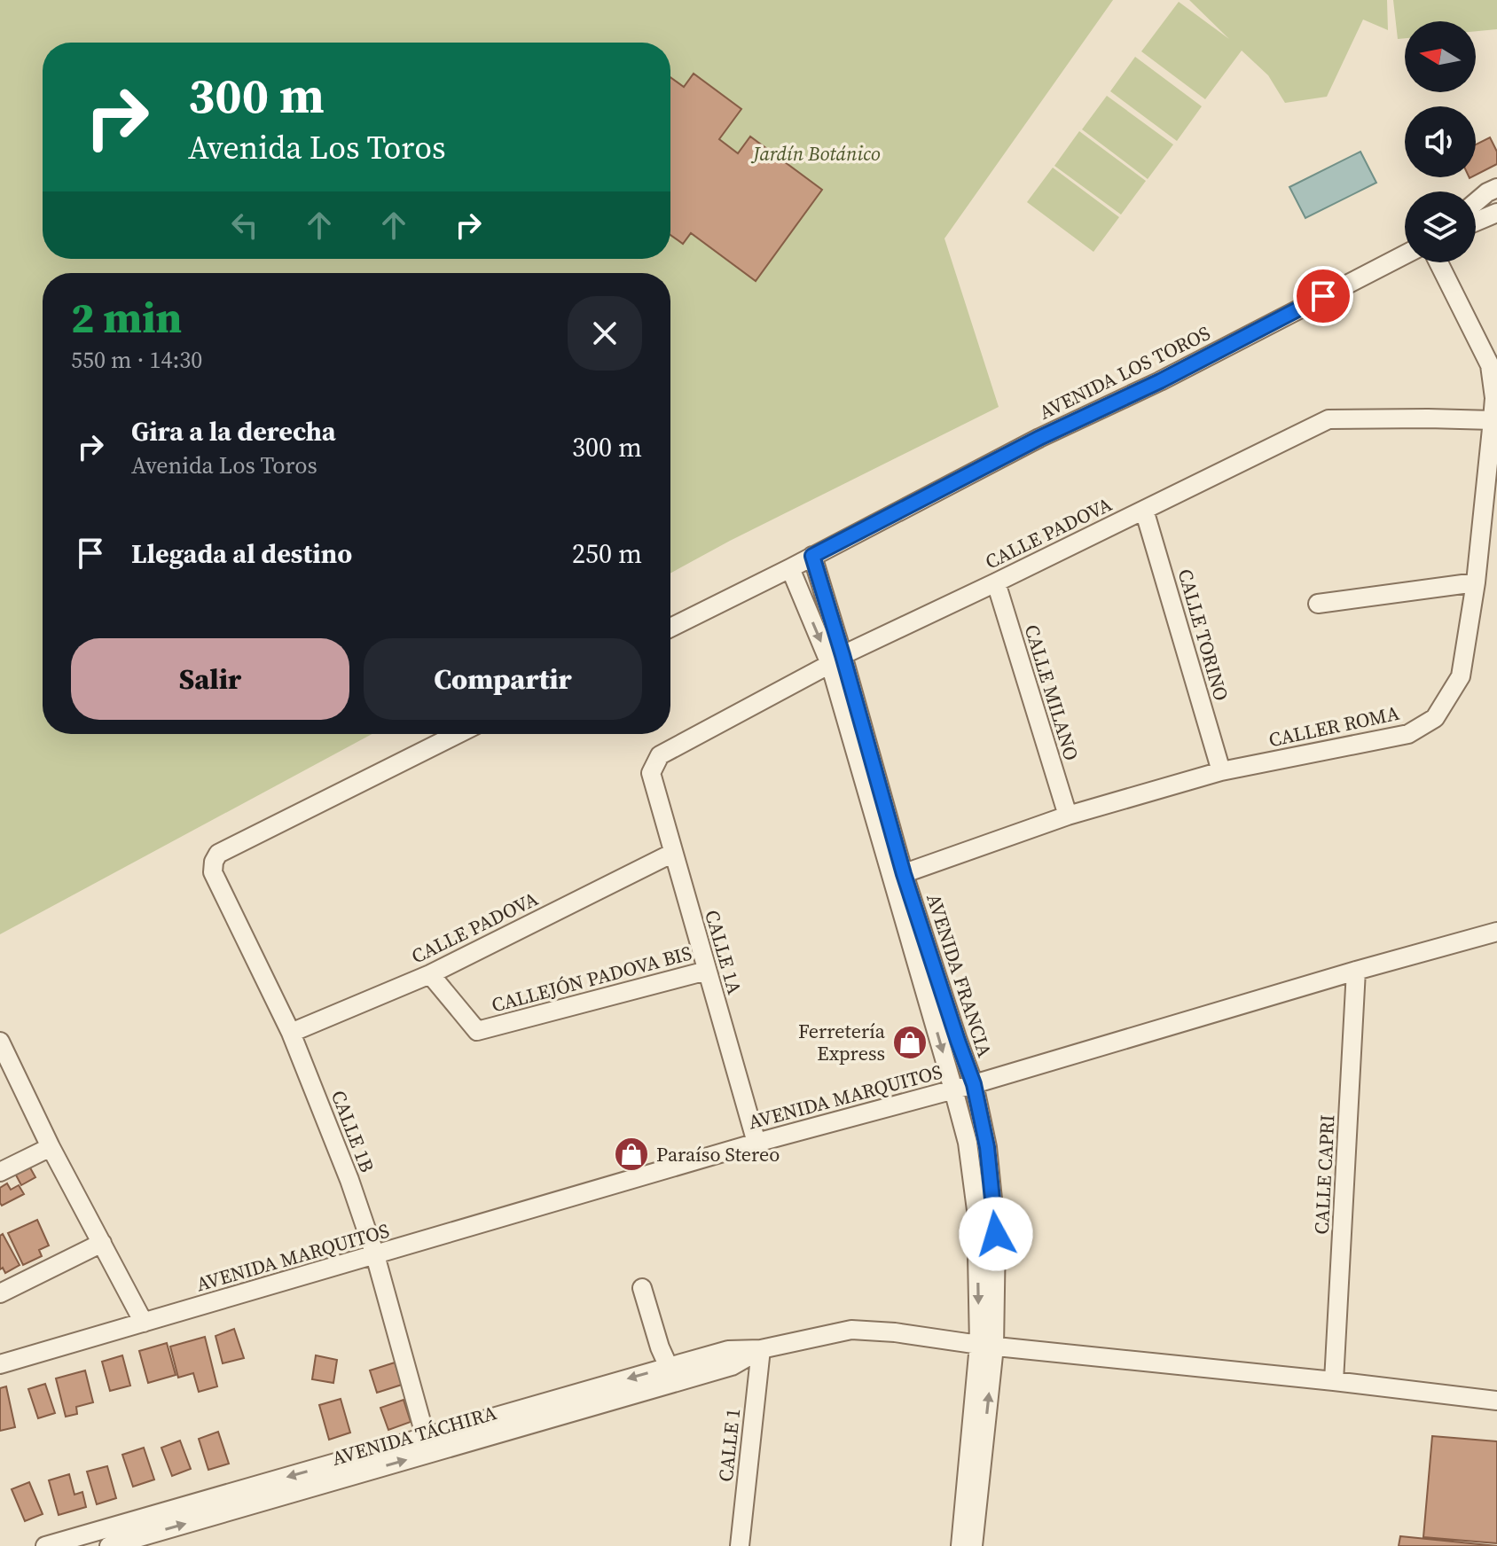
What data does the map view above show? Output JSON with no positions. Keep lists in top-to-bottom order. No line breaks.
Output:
{"streets":{"street":["AVENIDA LOS TOROS","CALLE PADOVA","CALLE TORINO","CALLE MILANO","CALLER ROMA","CALLE 1A","AVENIDA FRANCIA","CALLEJÓN PADOVA BIS","AVENIDA MARQUITOS","CALLE 1B","CALLE CAPRI","AVENIDA TÁCHIRA","CALLE 1"]},"crossings":[["AVENIDA LOS TOROS","AVENIDA FRANCIA"],["CALLE PADOVA","CALLE TORINO"],["CALLE PADOVA","CALLE MILANO"],["CALLE PADOVA","CALLER ROMA"],["CALLE PADOVA","CALLE 1A"],["CALLE PADOVA","AVENIDA FRANCIA"],["CALLE PADOVA","CALLEJÓN PADOVA BIS"],["CALLE PADOVA","CALLE 1B"],["CALLE TORINO","CALLER ROMA"],["CALLE MILANO","CALLER ROMA"],["CALLER ROMA","AVENIDA FRANCIA"],["CALLE 1A","CALLEJÓN PADOVA BIS"],["CALLE 1A","AVENIDA MARQUITOS"],["AVENIDA FRANCIA","AVENIDA MARQUITOS"],["AVENIDA MARQUITOS","CALLE 1B"],["AVENIDA MARQUITOS","CALLE CAPRI"]],"parks":["Jardín Botánico"],"places":{"shop":["Ferretería Express","Paraíso Stereo"]},"north":"left","page":{"turn":["300 m","Avenida Los Toros"],"heading":["2 min","550 m · 14:30"],"list":[{"name":"Gira a la derecha","note":"Avenida Los Toros","value":"300 m"},{"name":"Llegada al destino","value":"250 m"}],"buttons":["Salir","Compartir"]}}
